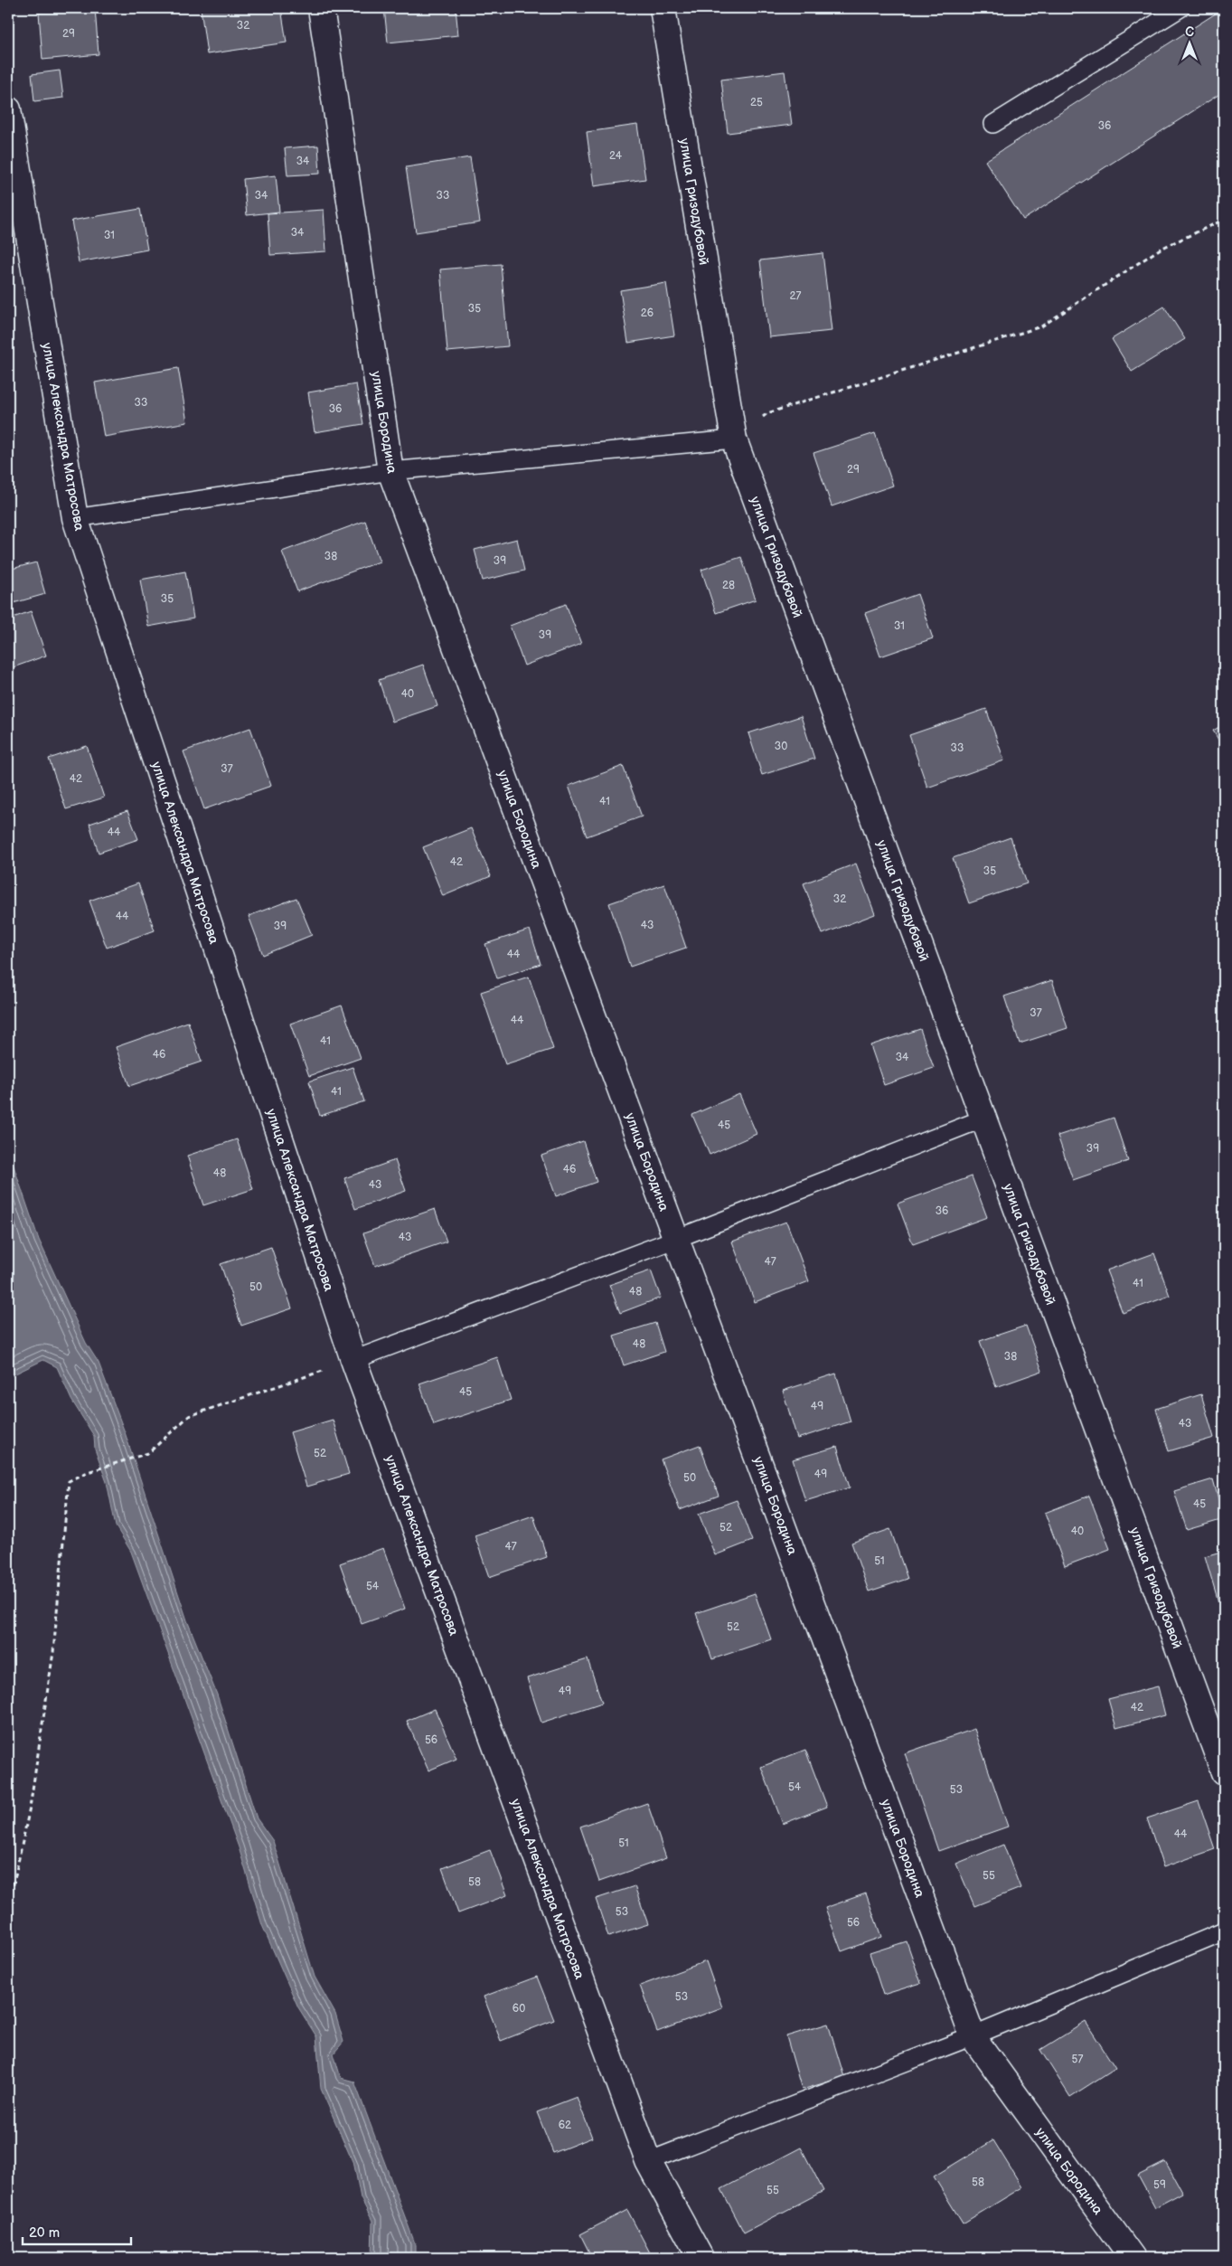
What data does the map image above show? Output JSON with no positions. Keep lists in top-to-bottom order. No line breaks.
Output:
{"streets":{"street":["улица Гризодубовой","улица Бородина","улица Александра Матросова"]},"house_numbers":["32","29","25","36","24","34","34","33","34","31","27","35","26","33","36","29","38","39","28","35","31","39","40","30","33","37","42","41","44","42","35","32","44","43","39","44","37","44","41","46","34","41","45","39","46","48","43","36","43","47","41","50","48","48","38","45","49","43","52","49","50","45","52","40","47","51","54","52","49","42","56","54","53","44","51","55","58","53","56","53","60","57","62","58","59","55"],"scale_bar":"20 m","north":"top"}
